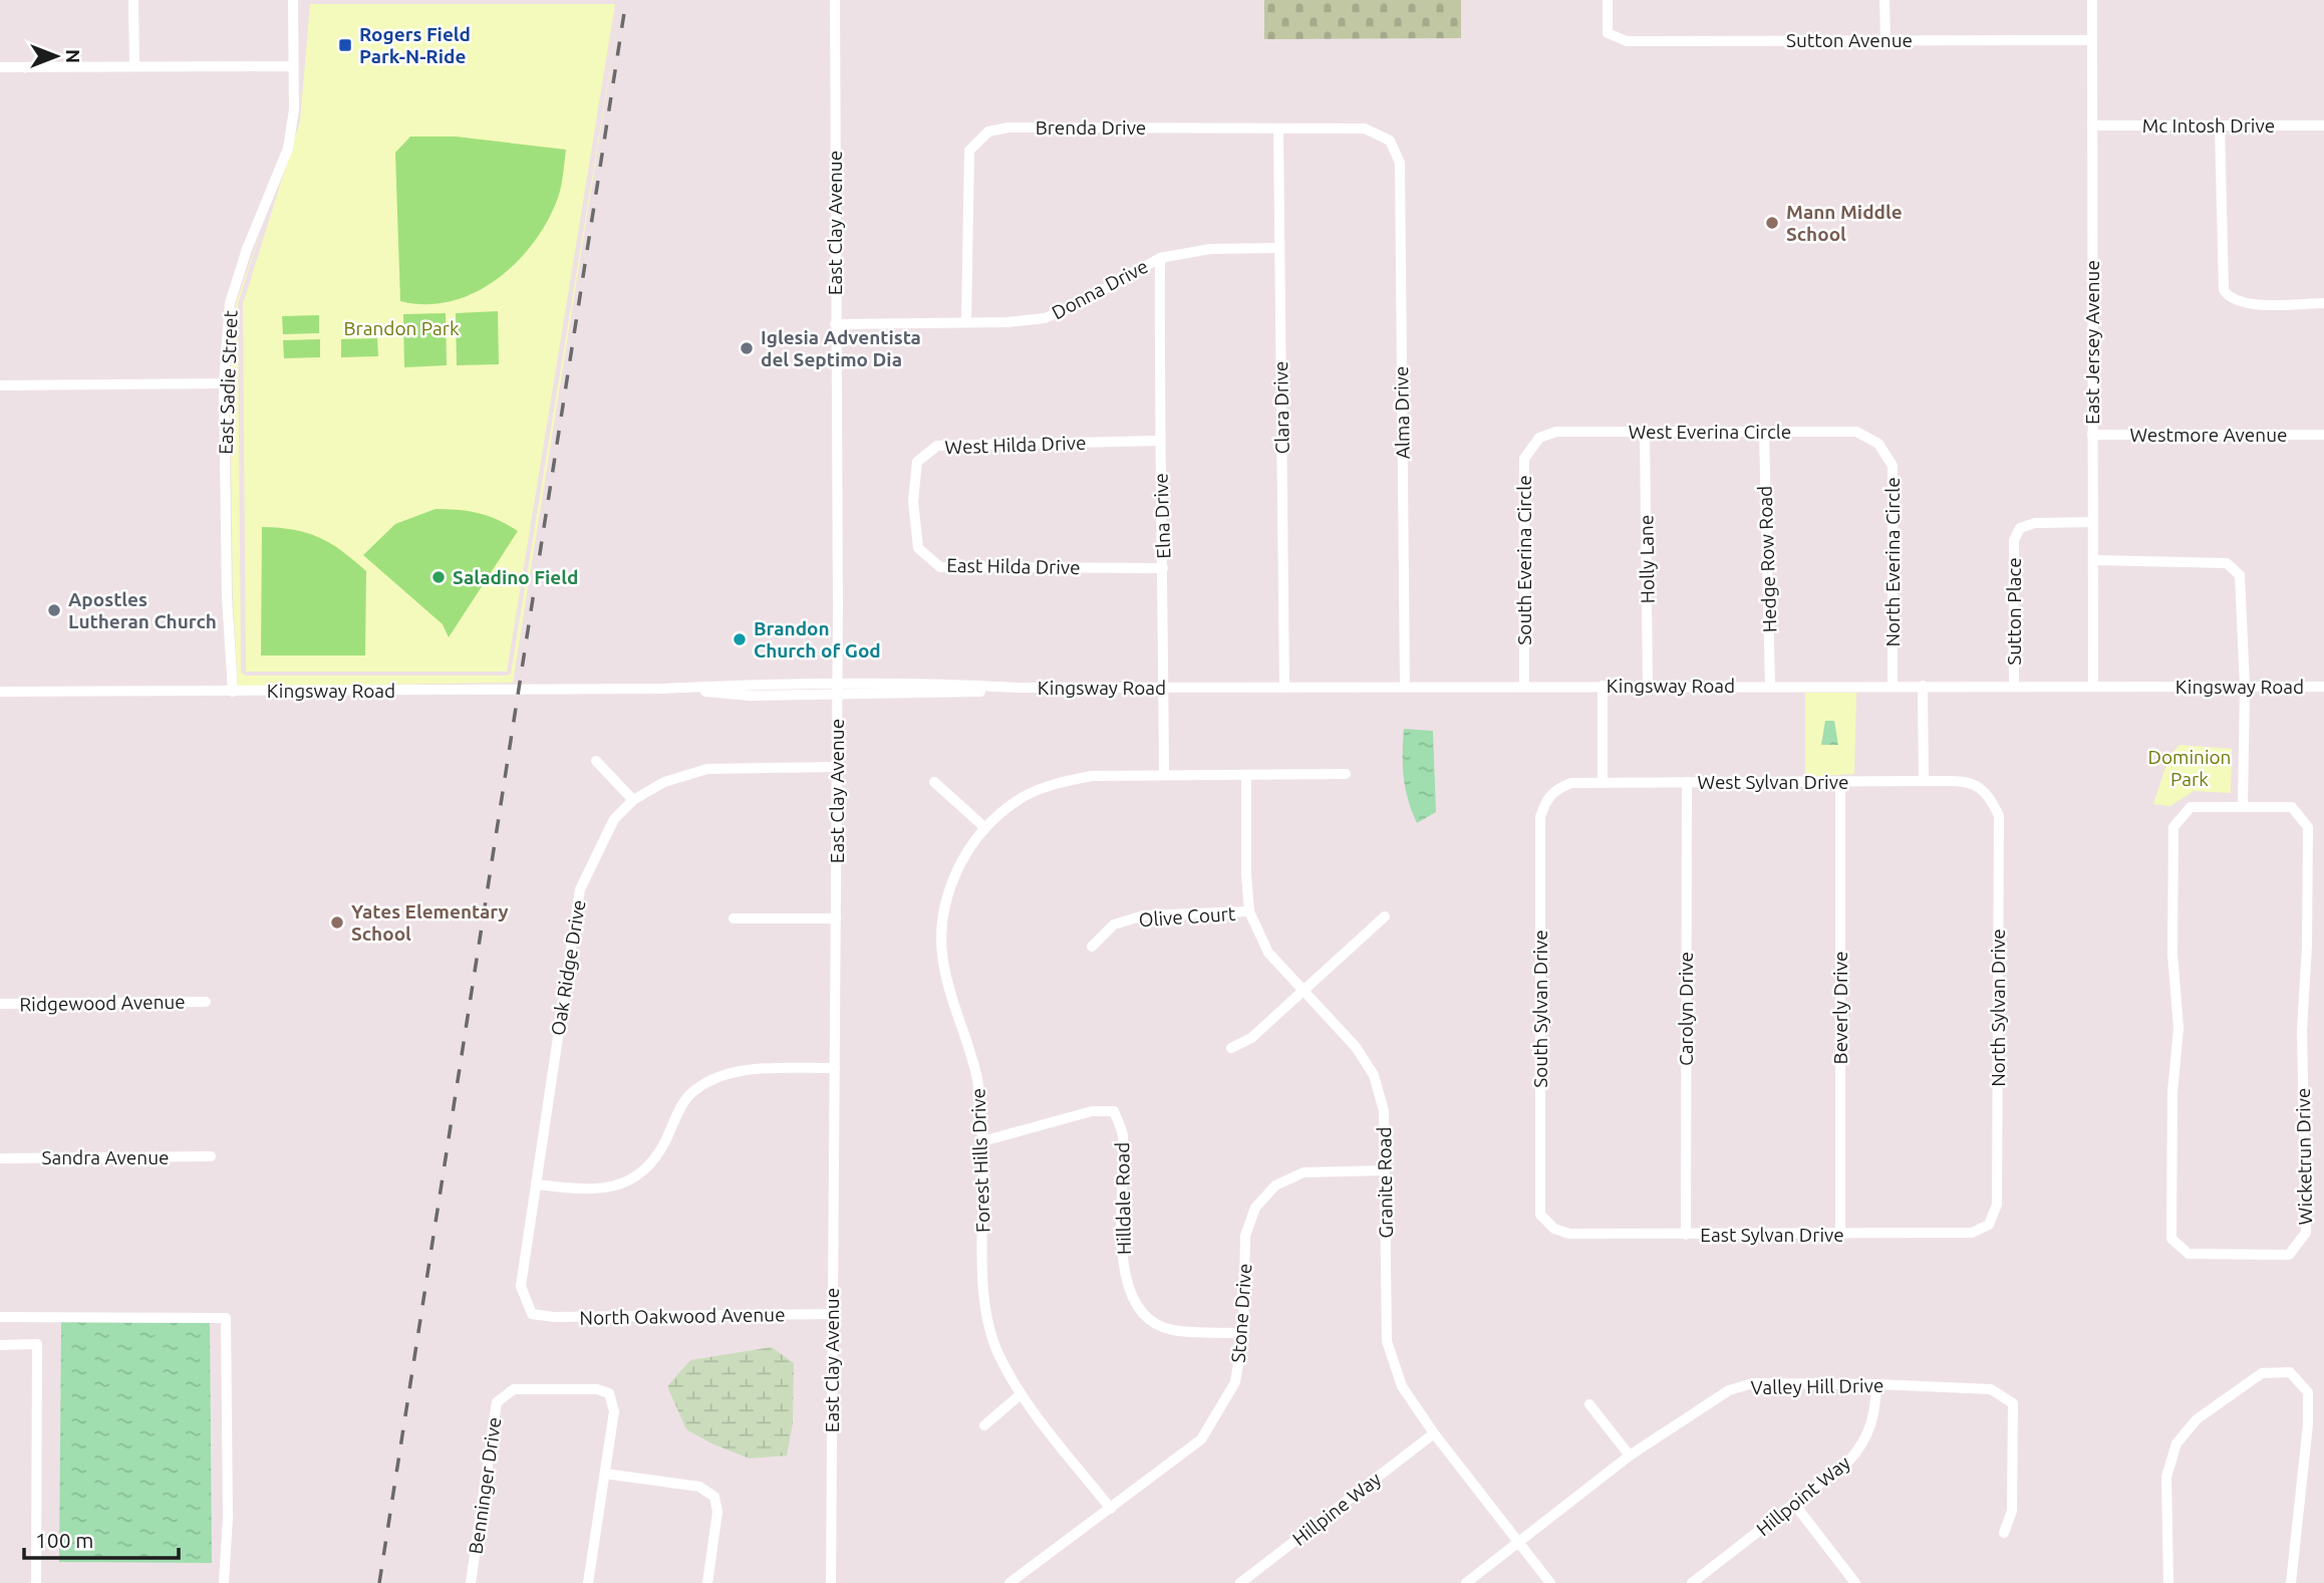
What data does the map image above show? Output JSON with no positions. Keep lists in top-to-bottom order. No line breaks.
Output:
{"streets":{"street":["Sutton Avenue","Mc Intosh Drive","Brenda Drive","East Clay Avenue","Donna Drive","East Jersey Avenue","East Sadie Street","Clara Drive","Alma Drive","West Everina Circle","Westmore Avenue","West Hilda Drive","Elna Drive","Holly Lane","Hedge Row Road","South Everina Circle","North Everina Circle","East Hilda Drive","Sutton Place","Kingsway Road","West Sylvan Drive","Olive Court","Oak Ridge Drive","Ridgewood Avenue","Beverly Drive","North Sylvan Drive","South Sylvan Drive","Carolyn Drive","Wicketrun Drive","Sandra Avenue","Forest Hills Drive","Granite Road","Hilldale Road","East Sylvan Drive","Stone Drive","North Oakwood Avenue","Valley Hill Drive","Benninger Drive","Hillpoint Way","Hillpine Way"]},"crossings":[["Sutton Avenue","East Jersey Avenue"],["Mc Intosh Drive","East Jersey Avenue"],["Brenda Drive","Donna Drive"],["Brenda Drive","Clara Drive"],["Brenda Drive","Alma Drive"],["East Clay Avenue","Donna Drive"],["East Clay Avenue","Kingsway Road"],["East Clay Avenue","Oak Ridge Drive"],["East Clay Avenue","North Oakwood Avenue"],["Donna Drive","Clara Drive"],["Donna Drive","Elna Drive"],["East Jersey Avenue","Westmore Avenue"],["East Jersey Avenue","Sutton Place"],["East Jersey Avenue","Kingsway Road"],["East Sadie Street","Kingsway Road"],["Clara Drive","Kingsway Road"],["Alma Drive","Kingsway Road"],["West Everina Circle","Holly Lane"],["West Everina Circle","Hedge Row Road"],["West Everina Circle","South Everina Circle"],["West Everina Circle","North Everina Circle"],["West Hilda Drive","Elna Drive"],["West Hilda Drive","East Hilda Drive"],["Elna Drive","East Hilda Drive"],["Elna Drive","Kingsway Road"],["Elna Drive","Forest Hills Drive"],["Holly Lane","Kingsway Road"],["Hedge Row Road","Kingsway Road"],["South Everina Circle","Kingsway Road"],["North Everina Circle","Kingsway Road"],["Sutton Place","Kingsway Road"],["West Sylvan Drive","Beverly Drive"],["West Sylvan Drive","North Sylvan Drive"],["West Sylvan Drive","South Sylvan Drive"],["West Sylvan Drive","Carolyn Drive"],["Olive Court","Granite Road"],["Oak Ridge Drive","North Oakwood Avenue"],["Beverly Drive","East Sylvan Drive"],["North Sylvan Drive","East Sylvan Drive"],["South Sylvan Drive","East Sylvan Drive"],["Carolyn Drive","East Sylvan Drive"],["Forest Hills Drive","Granite Road"],["Forest Hills Drive","Hilldale Road"],["Forest Hills Drive","Stone Drive"],["Granite Road","Stone Drive"],["Granite Road","Valley Hill Drive"],["Granite Road","Hillpine Way"],["Hilldale Road","Stone Drive"],["Valley Hill Drive","Hillpoint Way"]],"parks":["Brandon Park","Dominion Park"],"places":{"transit":["Rogers Field Park-N-Ride"],"other":["Mann Middle School","Iglesia Adventista del Septimo Dia","Saladino Field","Apostles Lutheran Church","Brandon Church of God","Yates Elementary School"]},"scale_bar":"100 m","north":"right"}
